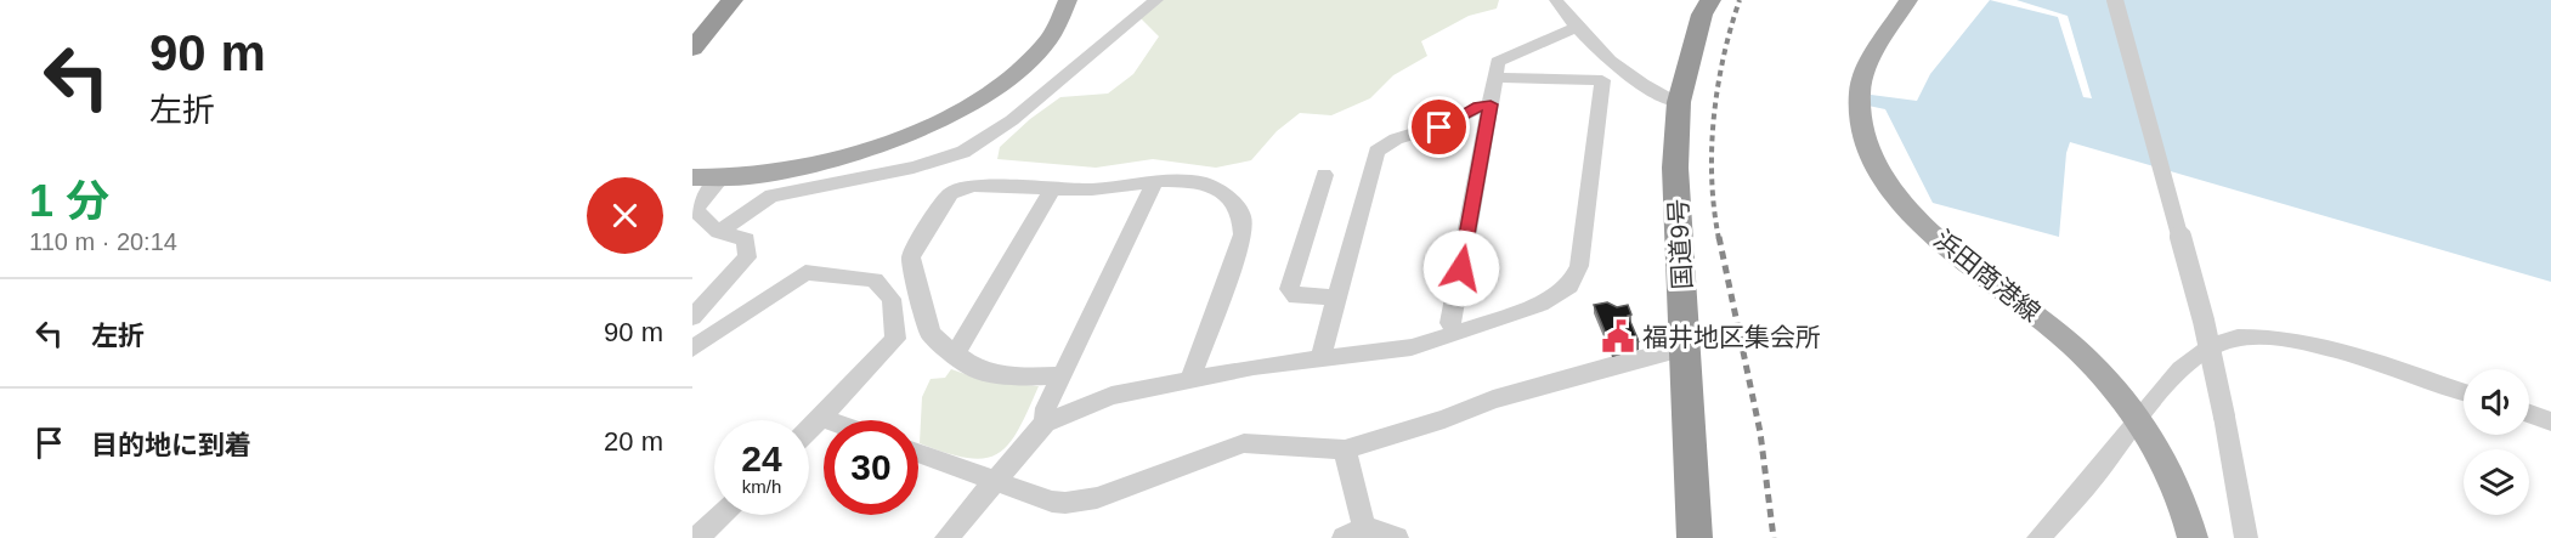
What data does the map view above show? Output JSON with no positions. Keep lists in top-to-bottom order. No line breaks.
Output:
{"streets":{"highway":["国道9号"],"main road":["浜田商港線"]},"places":{"public building":["福井地区集会所"]},"page":{"turn":["90 m","左折"],"heading":["1 分","110 m · 20:14"],"list":[{"name":"左折","value":"90 m"},{"name":"目的地に到着","value":"20 m"}],"speed":"24 km/h","limit":"30"}}
